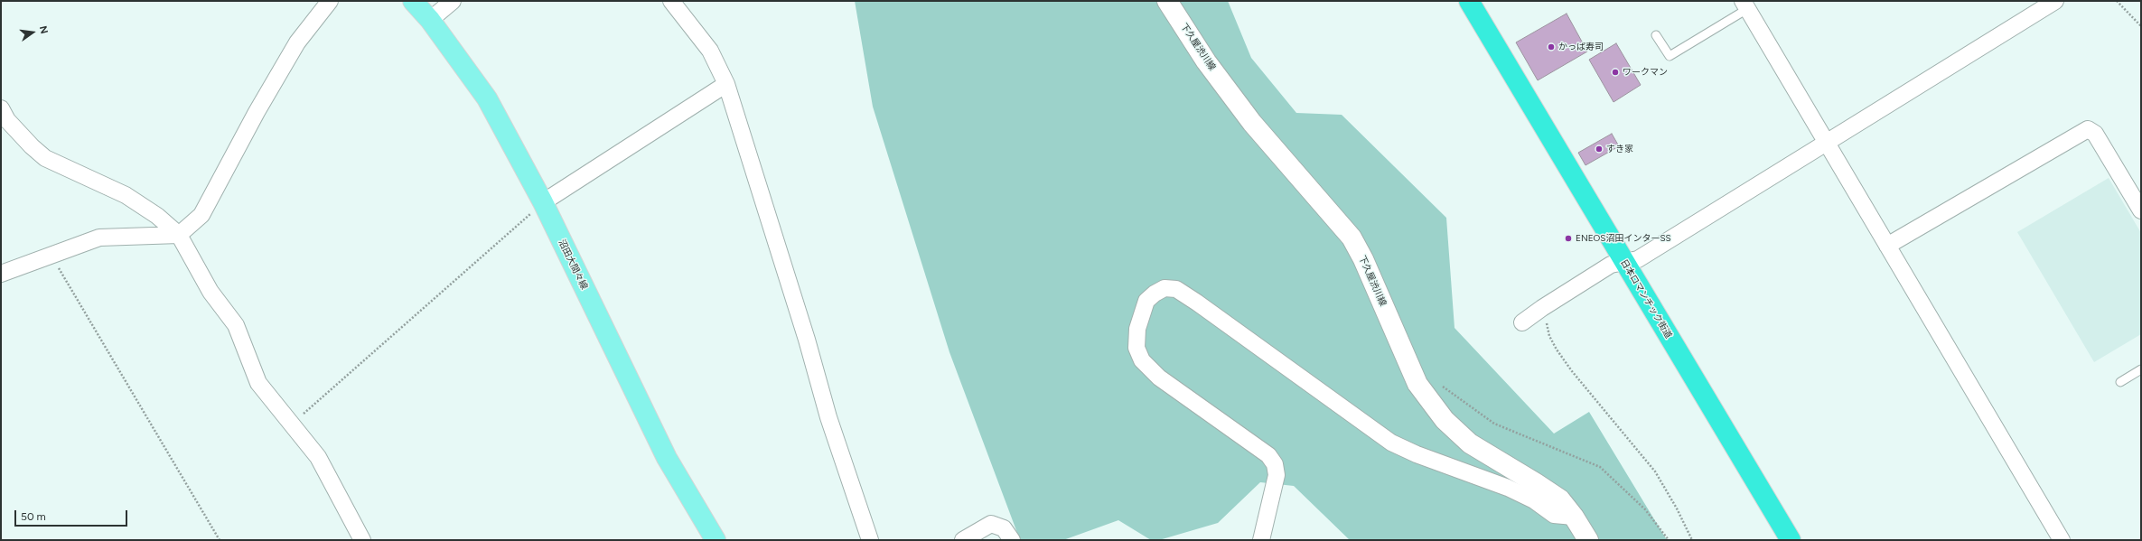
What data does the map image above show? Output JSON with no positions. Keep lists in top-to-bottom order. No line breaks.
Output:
{"streets":{"highway":["日本ロマンチック街道"],"main road":["下久屋渋川線","沼田大間々線"]},"places":["かっぱ寿司","ワークマン","すき家","ENEOS沼田インターSS"],"scale_bar":"50 m","north":"right"}
